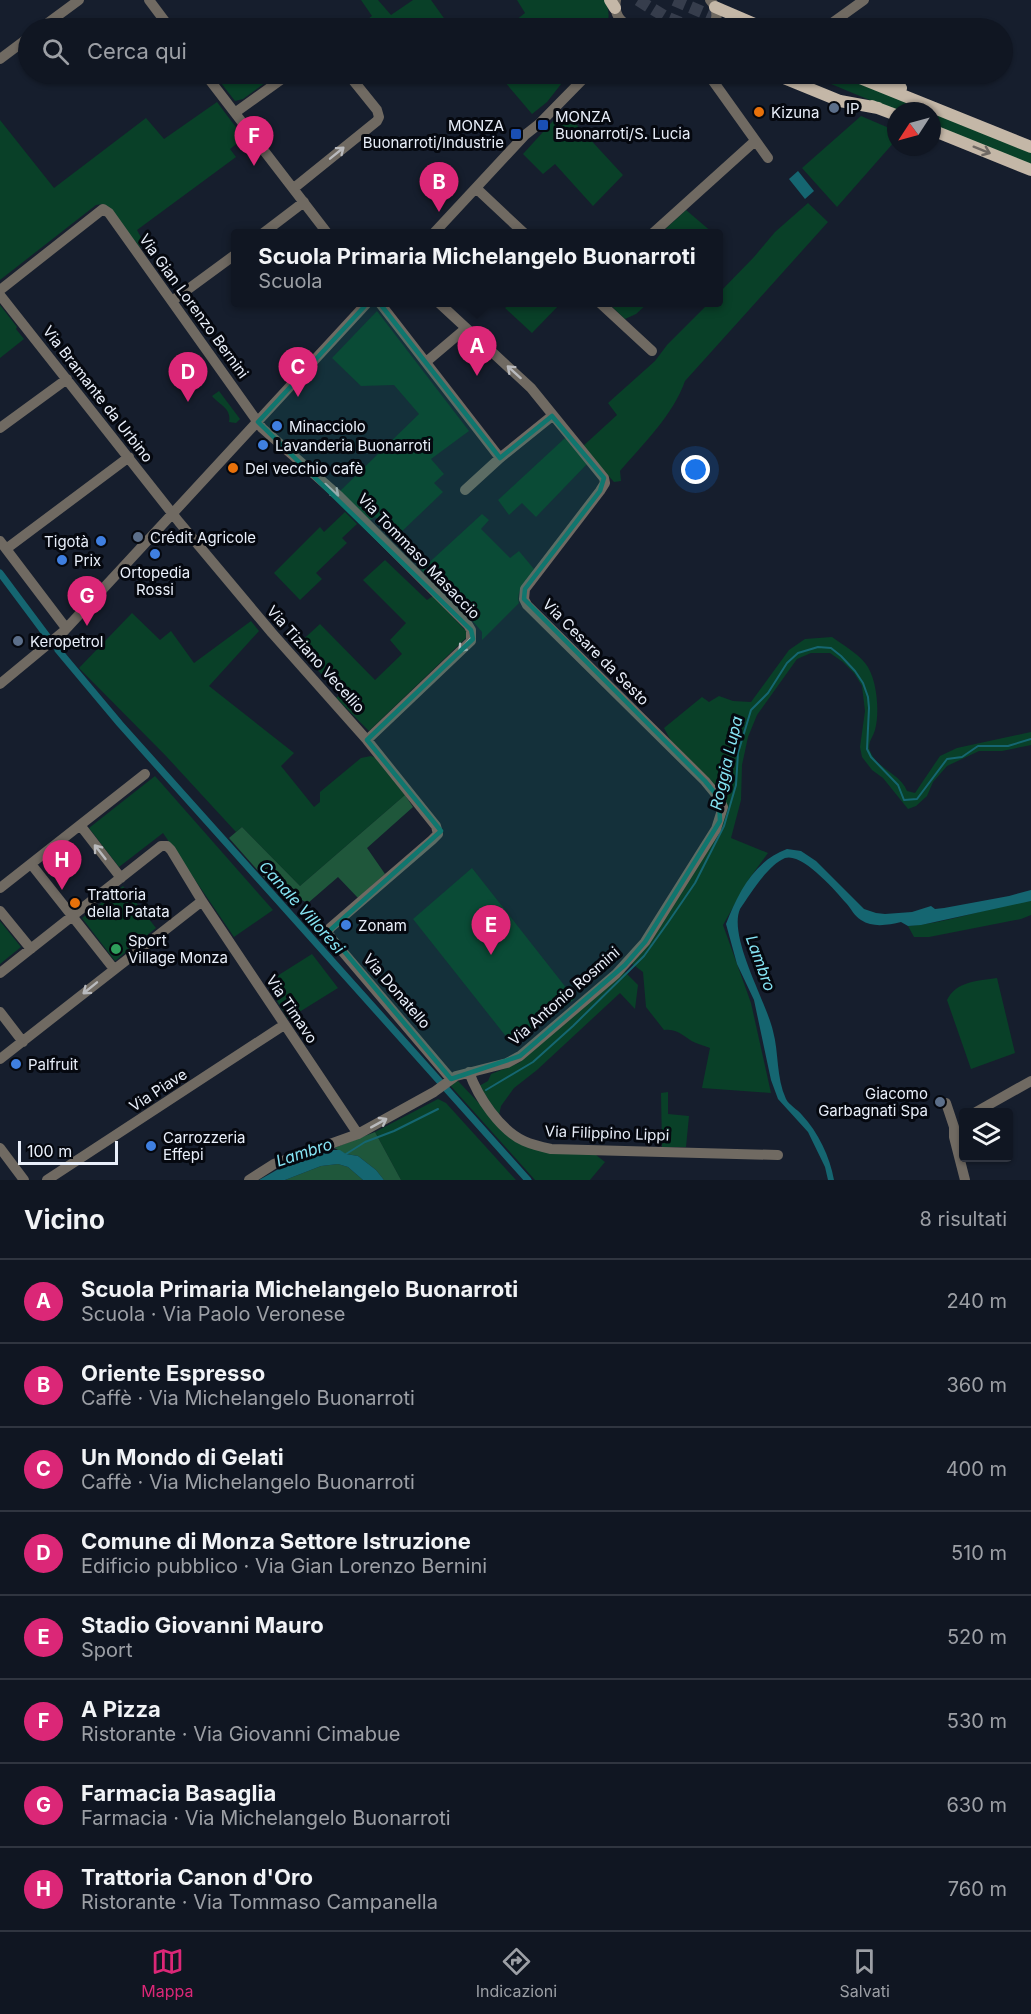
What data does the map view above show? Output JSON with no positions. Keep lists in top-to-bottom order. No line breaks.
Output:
{"streets":{"street":["Via Gian Lorenzo Bernini","Via Bramante da Urbino","Via Tommaso Masaccio","Via Cesare da Sesto","Via Tiziano Vecellio","Via Donatello","Via Antonio Rosmini","Via Timavo","Via Piave","Via Filippino Lippi"]},"crossings":[["Via Gian Lorenzo Bernini","Via Tommaso Masaccio"],["Via Bramante da Urbino","Via Tiziano Vecellio"],["Via Tommaso Masaccio","Via Tiziano Vecellio"],["Via Cesare da Sesto","Via Antonio Rosmini"],["Via Tiziano Vecellio","Via Donatello"],["Via Donatello","Via Antonio Rosmini"],["Via Antonio Rosmini","Via Timavo"],["Via Antonio Rosmini","Via Filippino Lippi"],["Via Timavo","Via Piave"]],"water":["Roggia Lupa","Canale Villoresi","Lambro"],"places":{"other":["IP","Kizuna","Minacciolo","Lavanderia Buonarroti","Del vecchio cafè","Crédit Agricole","Tigotà","Ortopedia Rossi","Prix","Keropetrol","Trattoria della Patata","Zonam","Sport Village Monza","Palfruit","Giacomo Garbagnati Spa","Carrozzeria Effepi"],"transit":["MONZA Buonarroti/S. Lucia","MONZA Buonarroti/Industrie"]},"scale_bar":"100 m","north":"bottom left","page":{"search":"Cerca qui","pins":["F","B","A","C","D","G","H","E"],"popup":["Scuola Primaria Michelangelo Buonarroti","Scuola"],"scale":"100 m","heading":["Vicino","8 risultati"],"list":[{"mark":"A","name":"Scuola Primaria Michelangelo Buonarroti","note":"Scuola · Via Paolo Veronese","value":"240 m"},{"mark":"B","name":"Oriente Espresso","note":"Caffè · Via Michelangelo Buonarroti","value":"360 m"},{"mark":"C","name":"Un Mondo di Gelati","note":"Caffè · Via Michelangelo Buonarroti","value":"400 m"},{"mark":"D","name":"Comune di Monza Settore Istruzione","note":"Edificio pubblico · Via Gian Lorenzo Bernini","value":"510 m"},{"mark":"E","name":"Stadio Giovanni Mauro","note":"Sport","value":"520 m"},{"mark":"F","name":"A Pizza","note":"Ristorante · Via Giovanni Cimabue","value":"530 m"},{"mark":"G","name":"Farmacia Basaglia","note":"Farmacia · Via Michelangelo Buonarroti","value":"630 m"},{"mark":"H","name":"Trattoria Canon d'Oro","note":"Ristorante · Via Tommaso Campanella","value":"760 m"}],"nav":["Mappa","Indicazioni","Salvati"]}}
